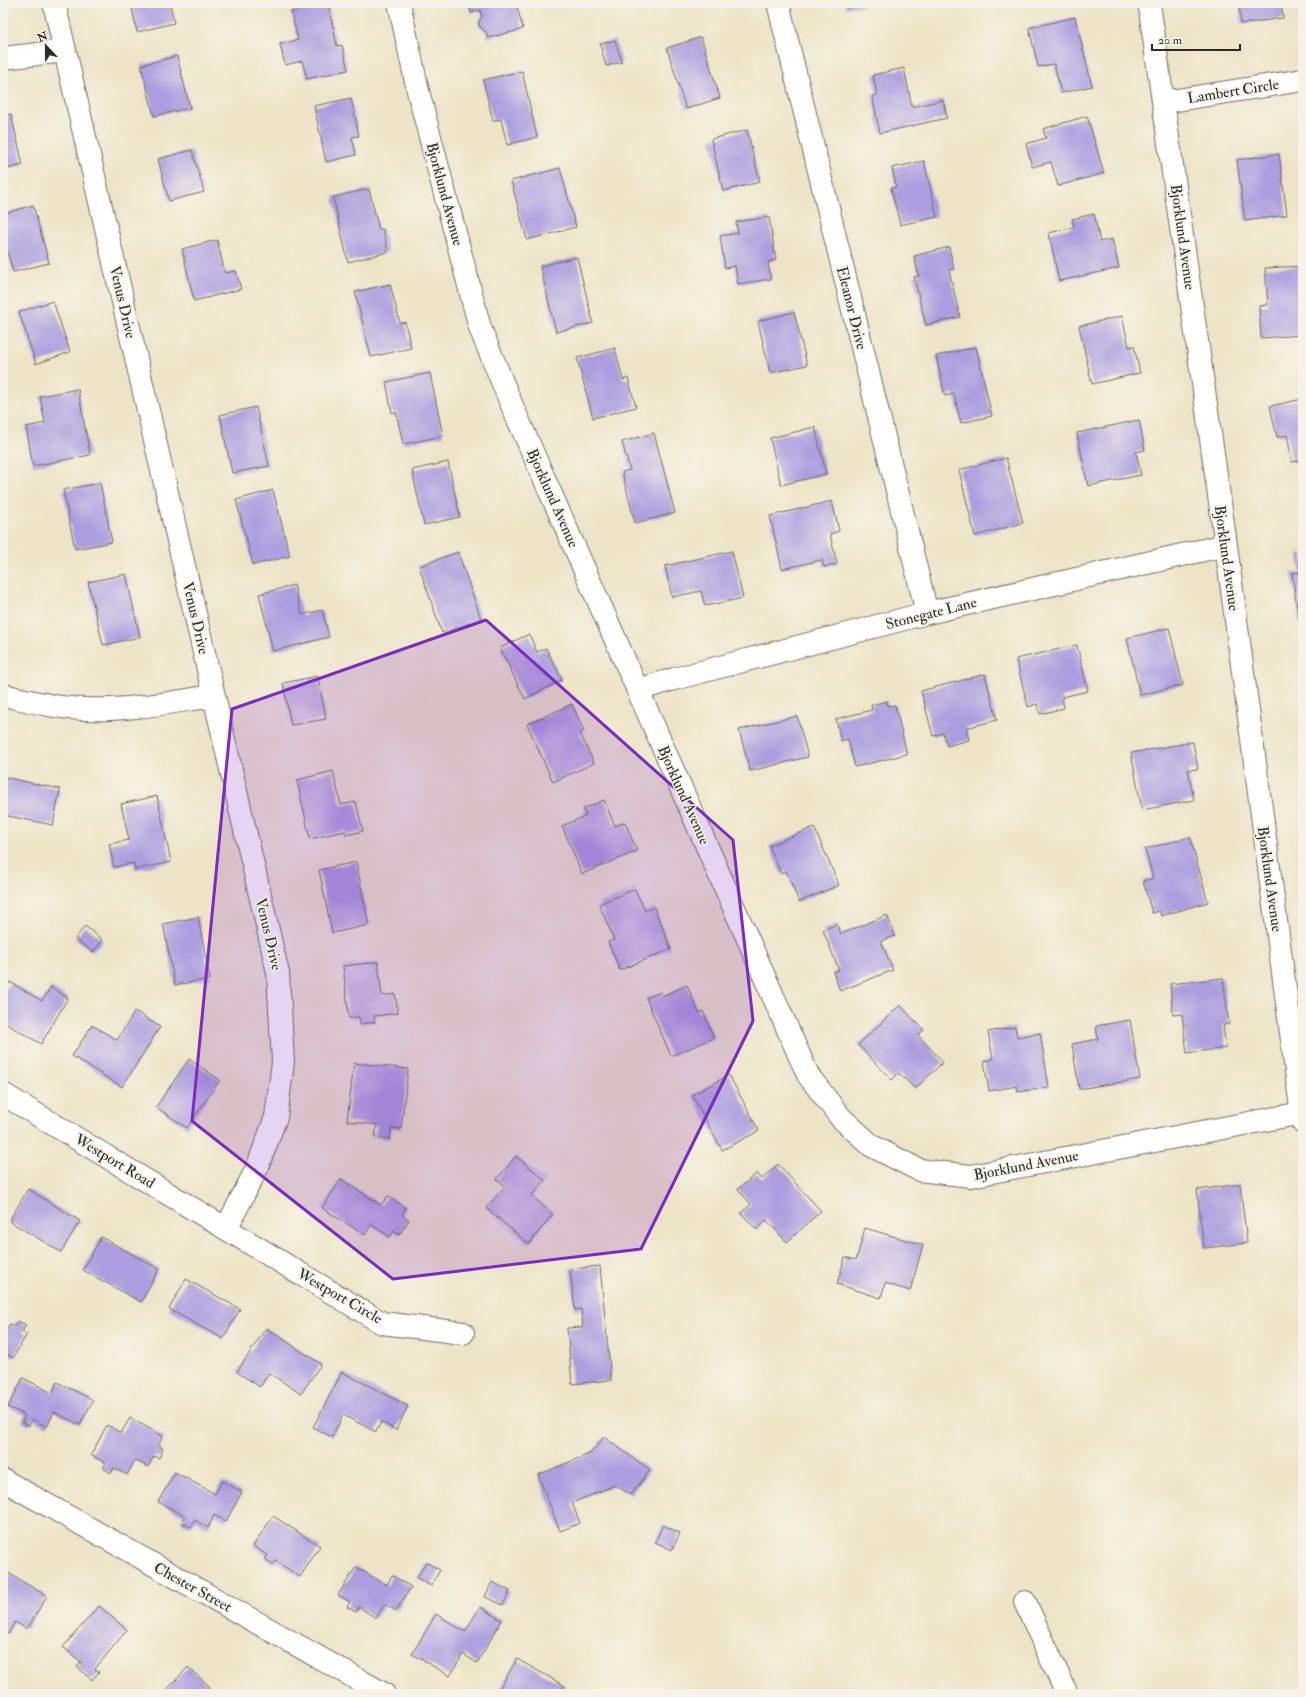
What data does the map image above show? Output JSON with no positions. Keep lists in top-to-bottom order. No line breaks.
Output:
{"streets":{"street":["Lambert Circle","Bjorklund Avenue","Venus Drive","Eleanor Drive","Stonegate Lane","Westport Road","Westport Circle","Chester Street"]},"crossings":[["Lambert Circle","Bjorklund Avenue"],["Bjorklund Avenue","Stonegate Lane"],["Venus Drive","Westport Road"],["Venus Drive","Westport Circle"],["Eleanor Drive","Stonegate Lane"],["Westport Road","Westport Circle"]],"scale_bar":"20 m","north":"top"}
